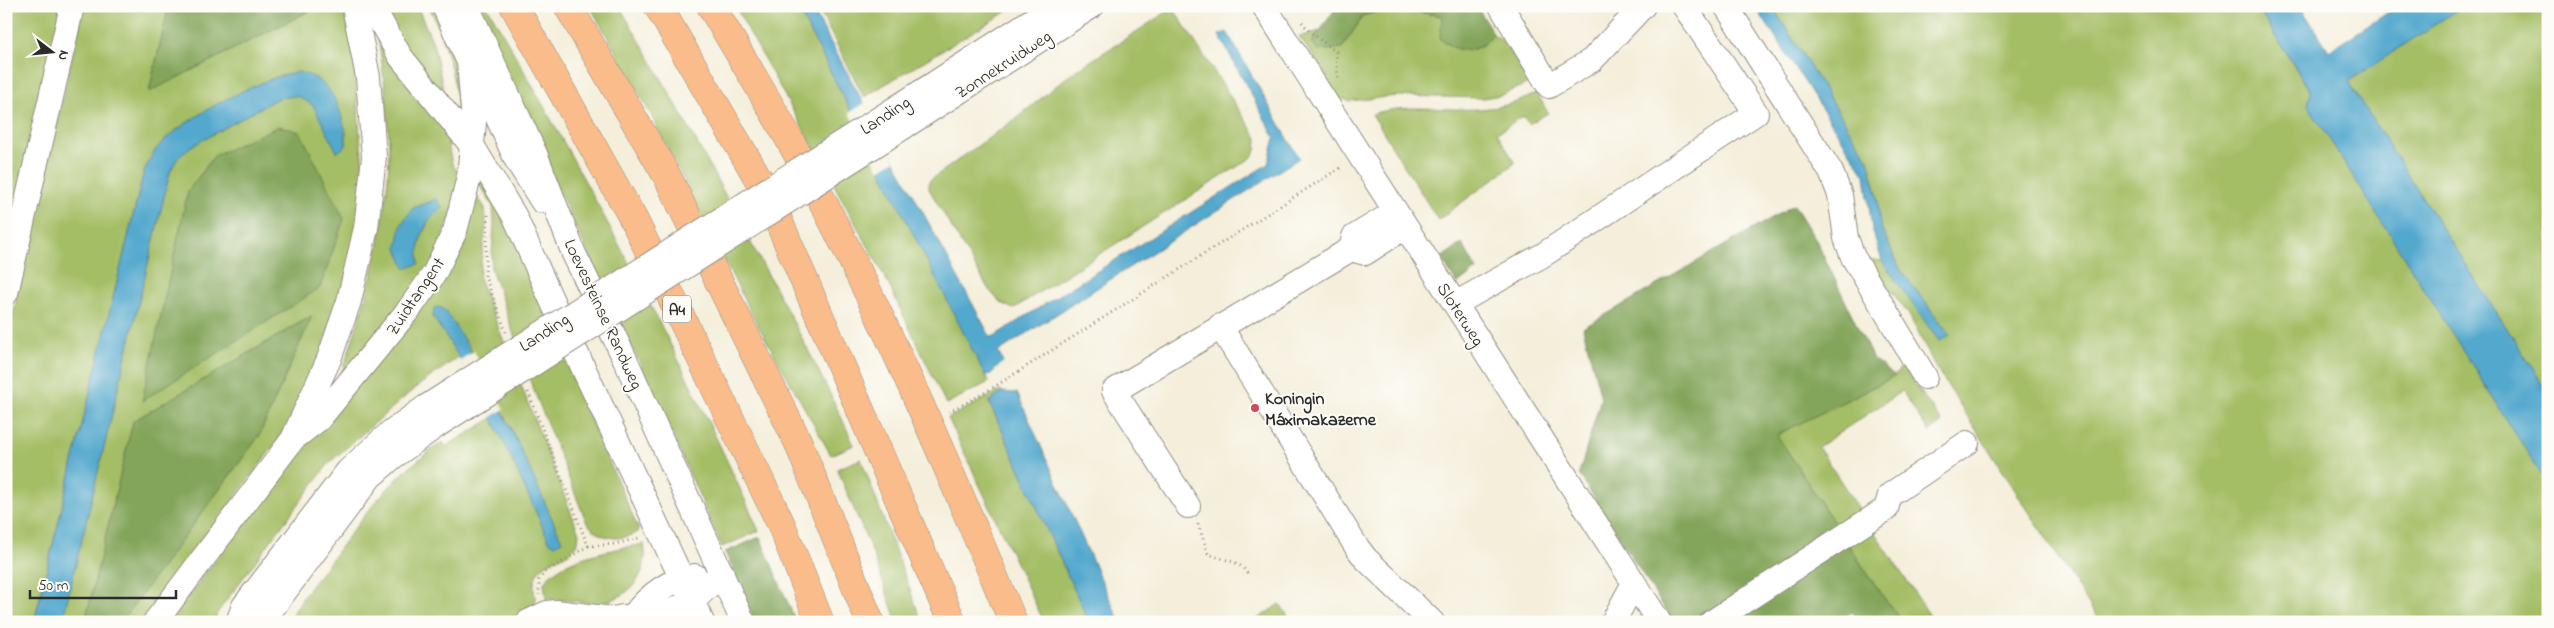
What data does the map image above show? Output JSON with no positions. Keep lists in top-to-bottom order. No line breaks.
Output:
{"streets":{"highway":["A4"],"street":["Zonnekruidweg","Landing","Zuidtangent","Loevesteinse Randweg","Sloterweg"]},"crossings":[["Zonnekruidweg","Landing"]],"places":["Koningin Máximakazerne"],"scale_bar":"50 m","north":"right"}
